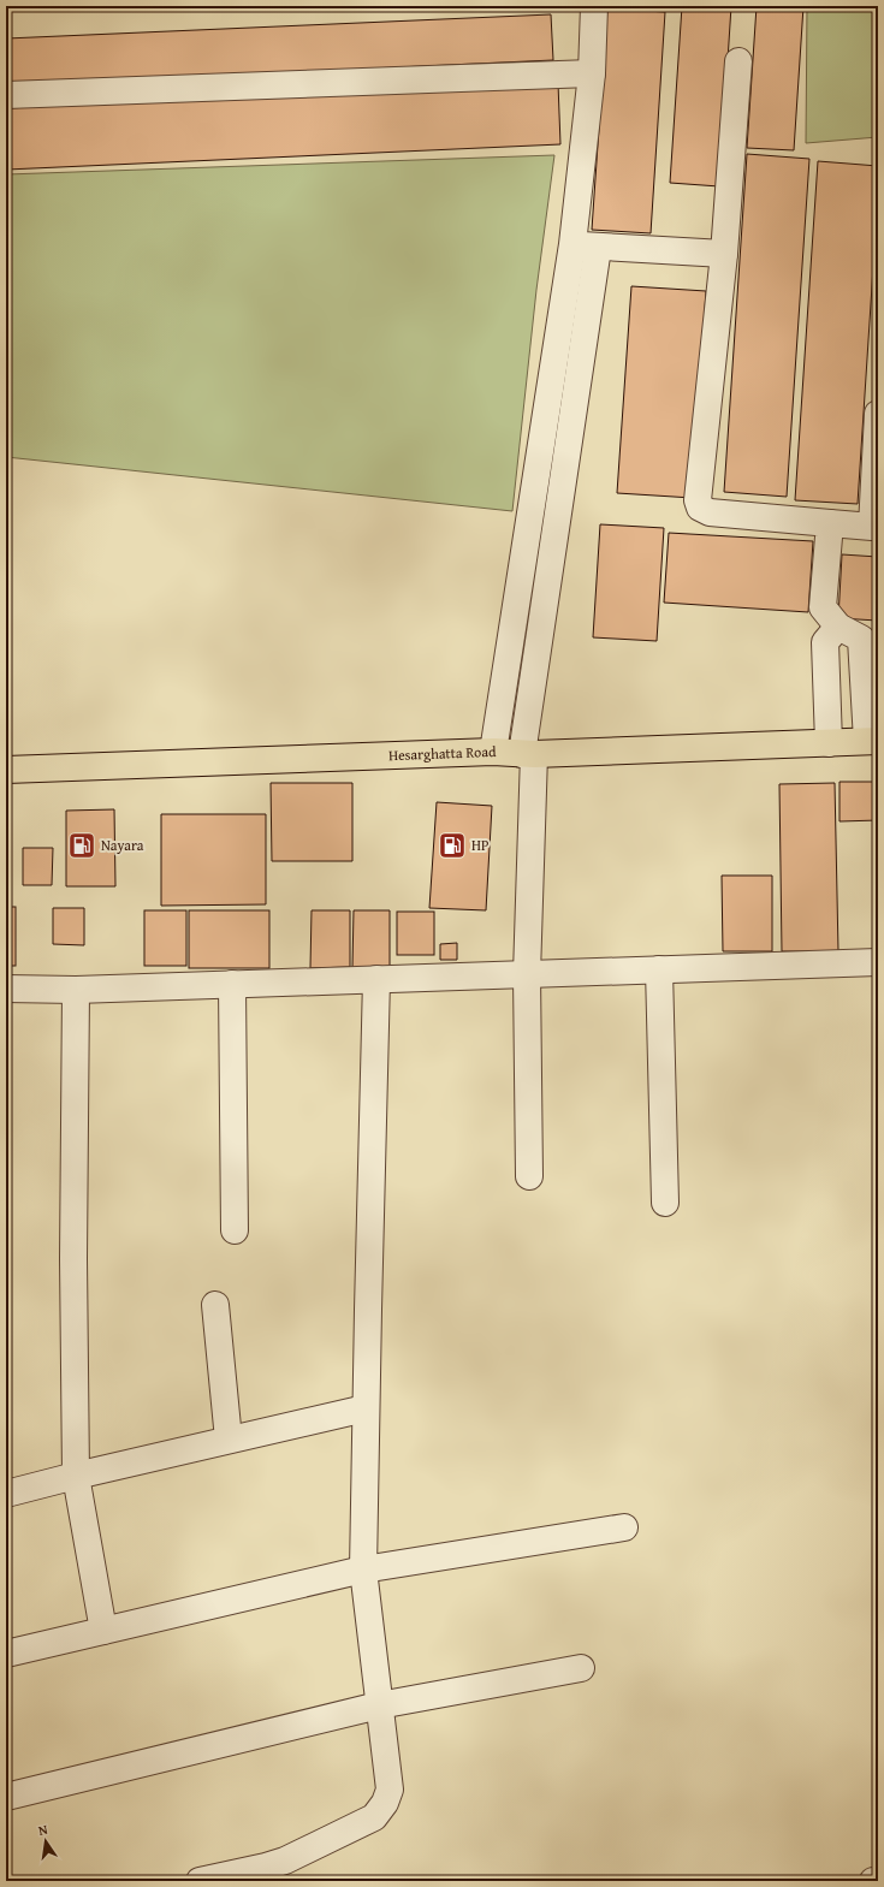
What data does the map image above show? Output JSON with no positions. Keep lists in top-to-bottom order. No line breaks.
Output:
{"streets":{"main road":["Hesarghatta Road"]},"places":{"fuel station":["Nayara","HP"]},"north":"top"}
